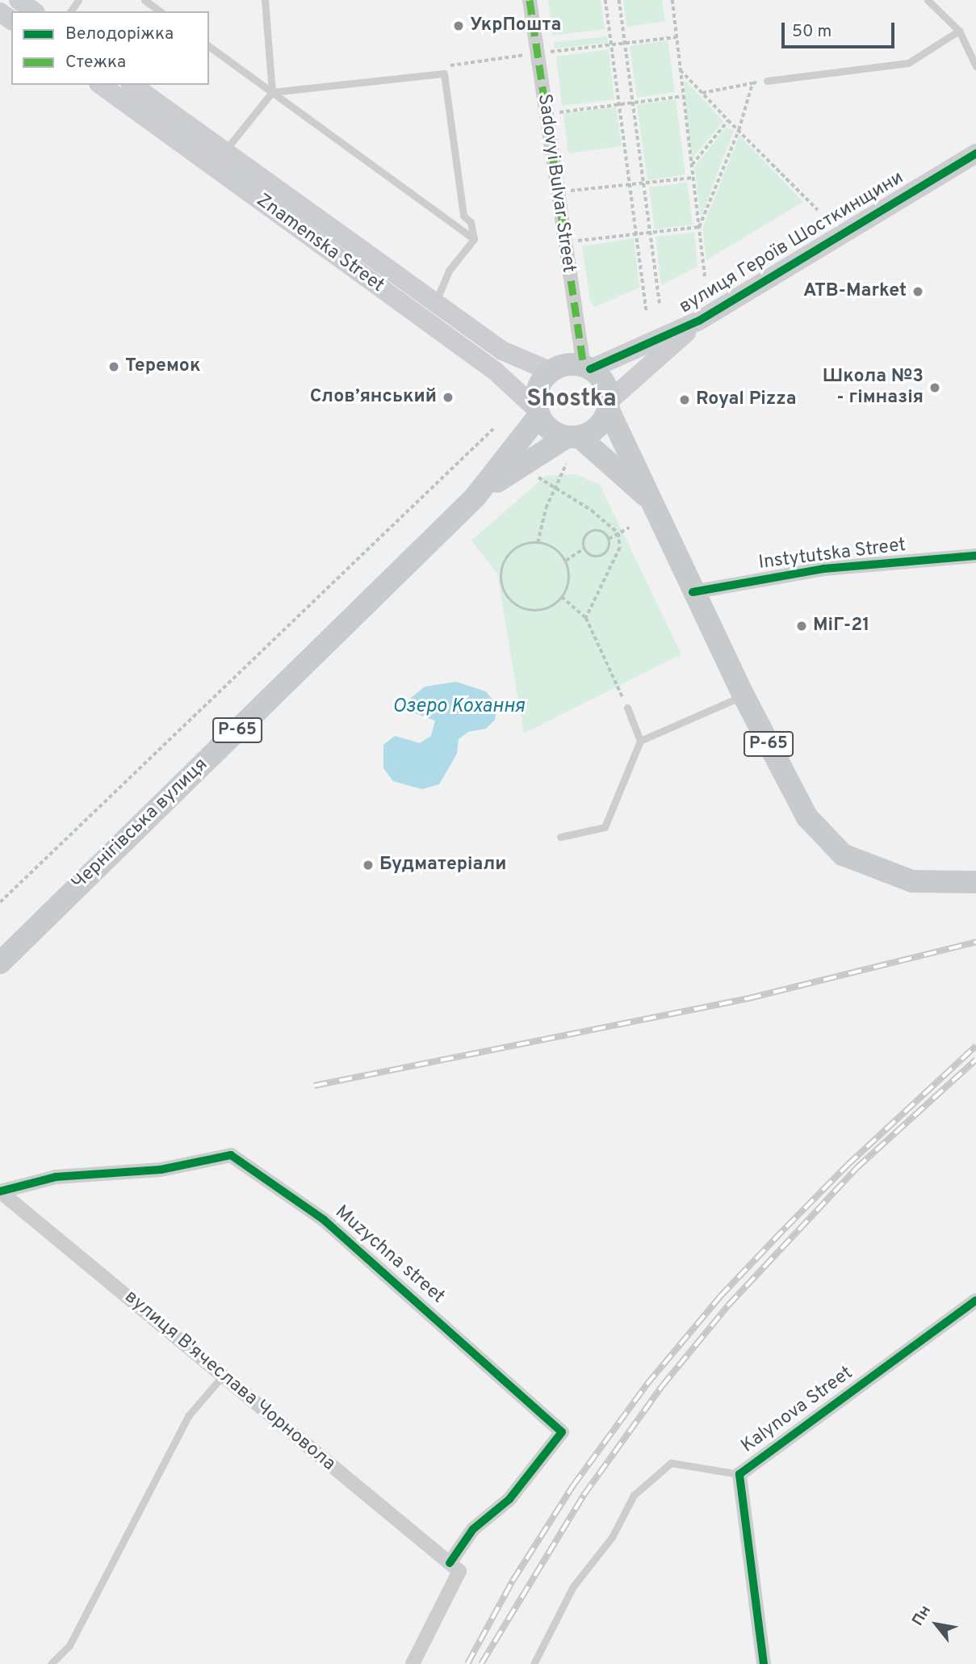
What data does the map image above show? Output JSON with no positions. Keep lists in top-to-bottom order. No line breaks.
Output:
{"streets":{"main road":["вулиця Героїв Шосткинщини","Znamenska Street","Р-65","Чернігівська вулиця"],"street":["Sadovyi Bulvar Street","Instytutska Street","Muzychna street","вулиця В'ячеслава Чорновола","Kalynova Street"]},"crossings":[["Sadovyi Bulvar Street","вулиця Героїв Шосткинщини"],["Sadovyi Bulvar Street","Znamenska Street"],["Sadovyi Bulvar Street","Р-65"],["Sadovyi Bulvar Street","Чернігівська вулиця"],["вулиця Героїв Шосткинщини","Znamenska Street"],["вулиця Героїв Шосткинщини","Р-65"],["вулиця Героїв Шосткинщини","Чернігівська вулиця"],["Znamenska Street","Р-65"],["Znamenska Street","Чернігівська вулиця"],["Instytutska Street","Р-65"],["Р-65","Чернігівська вулиця"],["Muzychna street","вулиця В'ячеслава Чорновола"]],"districts":["Shostka"],"water":["Озеро Кохання"],"places":["УкрПошта","ATB-Market","Теремок","Школа №3 - гімназія","Слов’янський","Royal Pizza","МіГ-21","Будматеріали"],"legend":["Велодоріжка","Стежка"],"scale_bar":"50 m","north":"top left"}
